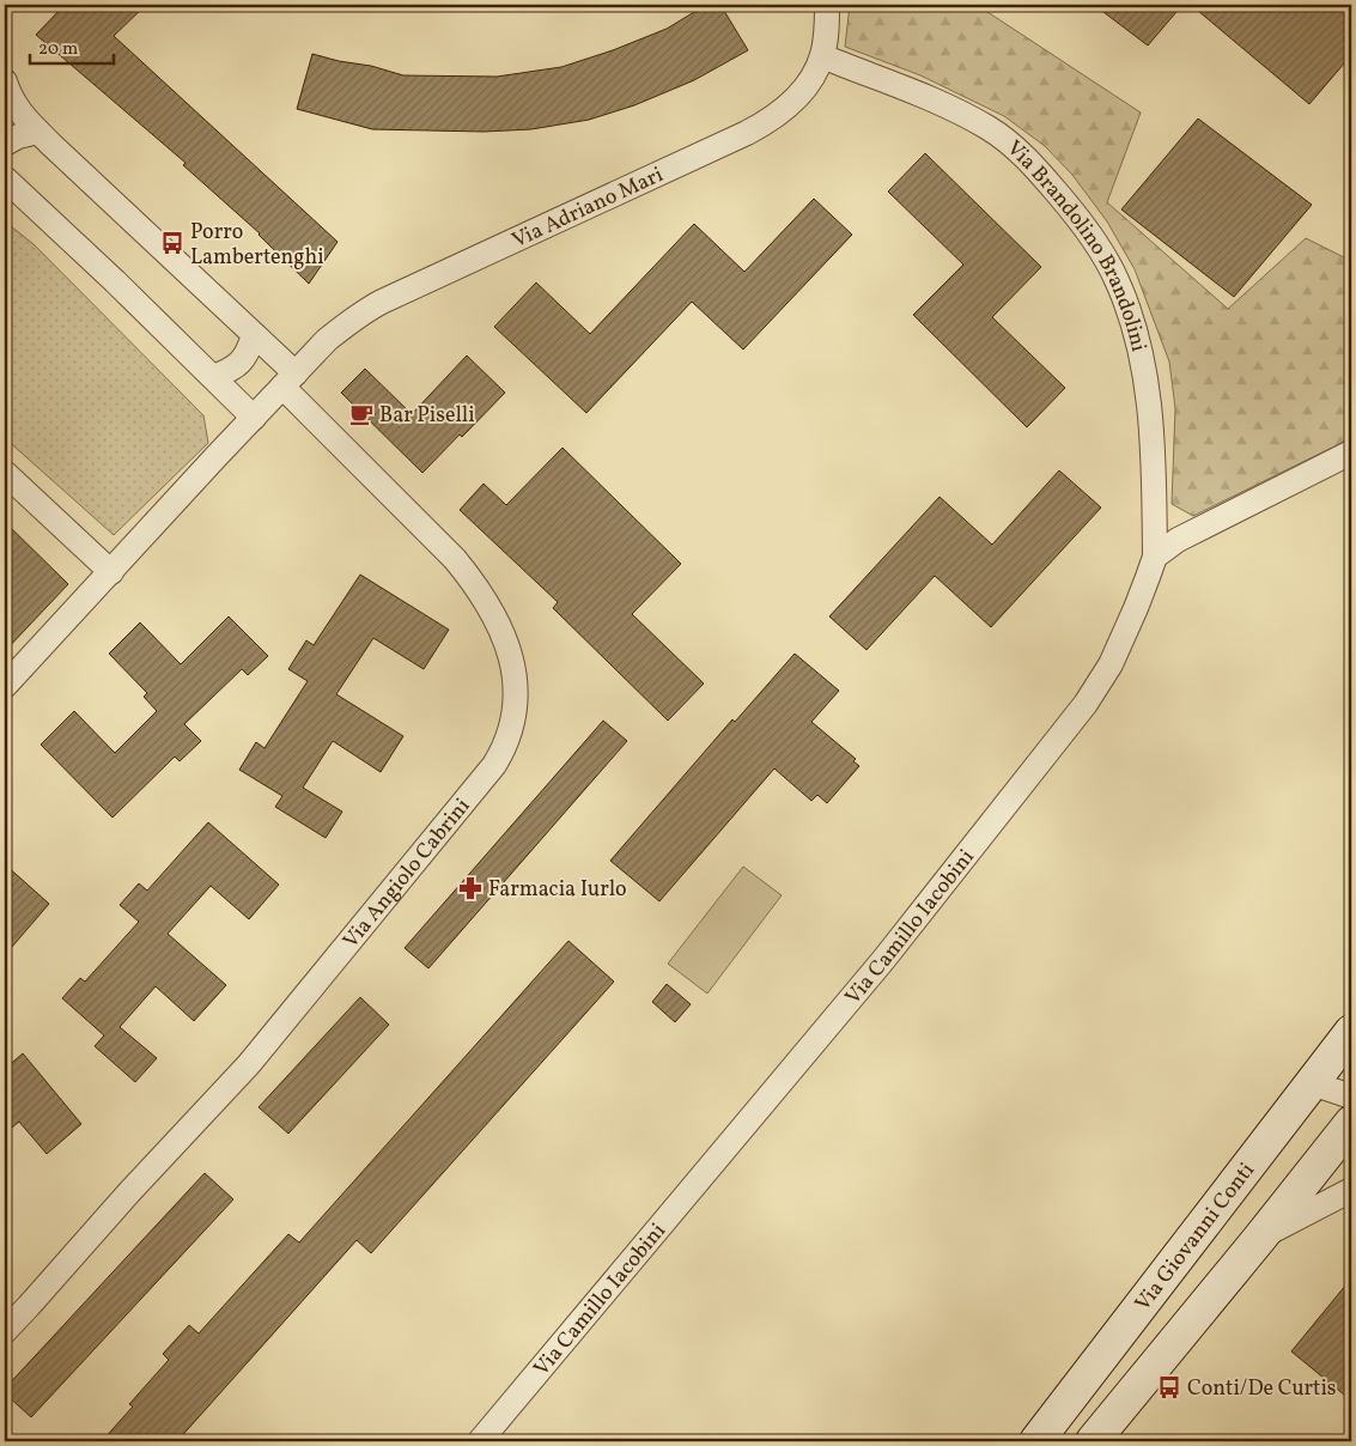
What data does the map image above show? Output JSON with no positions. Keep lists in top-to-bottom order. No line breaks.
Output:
{"streets":{"main road":["Via Giovanni Conti"],"street":["Via Adriano Mari","Via Brandolino Brandolini","Via Angiolo Cabrini","Via Camillo Iacobini"]},"crossings":[["Via Adriano Mari","Via Brandolino Brandolini"],["Via Adriano Mari","Via Angiolo Cabrini"],["Via Brandolino Brandolini","Via Camillo Iacobini"]],"places":{"bus stop":["Porro Lambertenghi","Conti/De Curtis"],"cafe":["Bar Piselli"],"pharmacy":["Farmacia Iurlo"]},"scale_bar":"20 m"}
